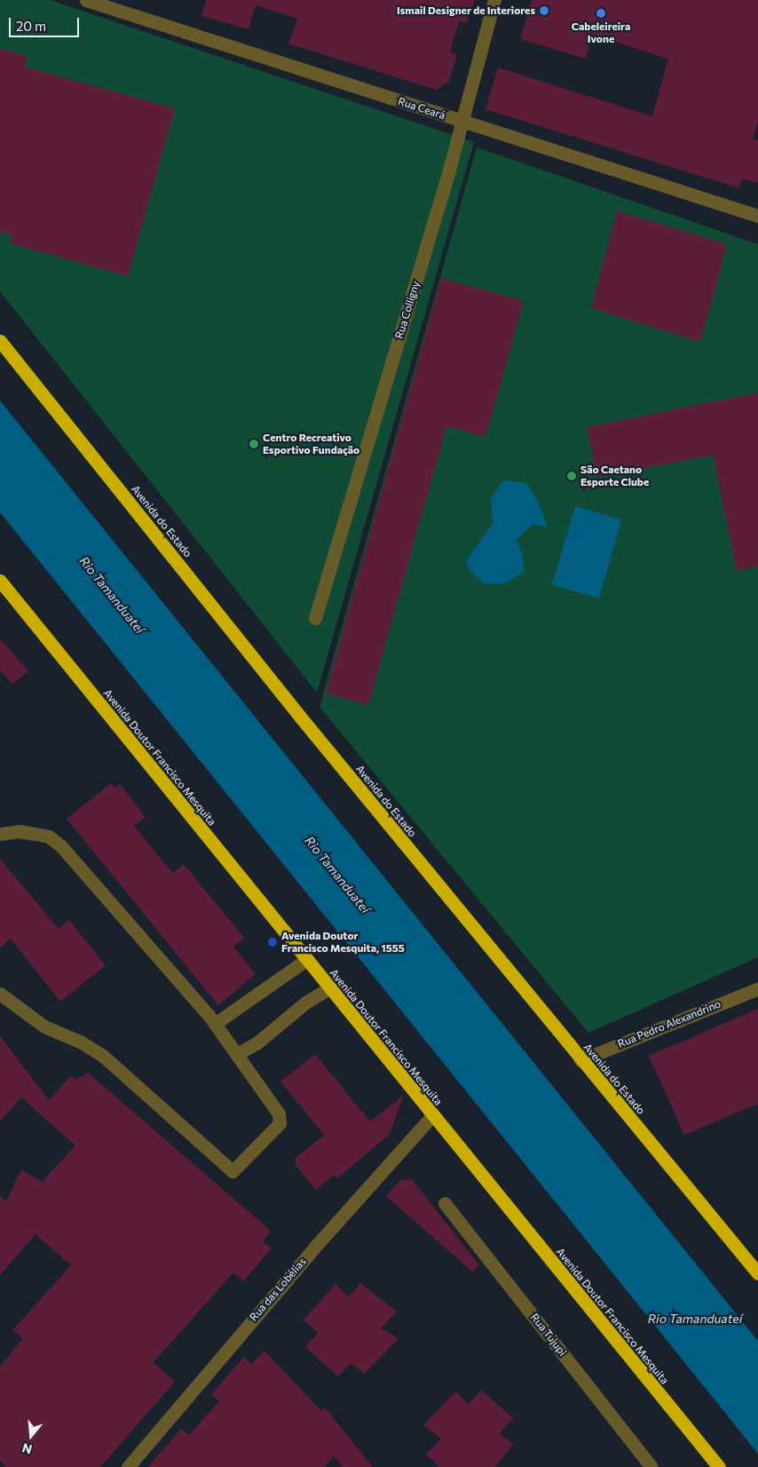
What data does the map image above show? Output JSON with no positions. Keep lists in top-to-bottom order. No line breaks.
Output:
{"streets":{"highway":["Avenida do Estado","Avenida Doutor Francisco Mesquita"],"street":["Rua Ceará","Rua Colligny","Rua Pedro Alexandrino","Rua das Lobélias","Rua Tujupi"]},"crossings":[["Rua Ceará","Rua Colligny"],["Avenida do Estado","Rua Pedro Alexandrino"],["Avenida Doutor Francisco Mesquita","Rua das Lobélias"]],"water":["Rio Tamanduateí"],"places":["Ismail Designer de Interiores","Cabeleireira Ivone","Centro Recreativo Esportivo Fundação","São Caetano Esporte Clube","Avenida Doutor Francisco Mesquita, 1555"],"scale_bar":"20 m","north":"bottom"}
